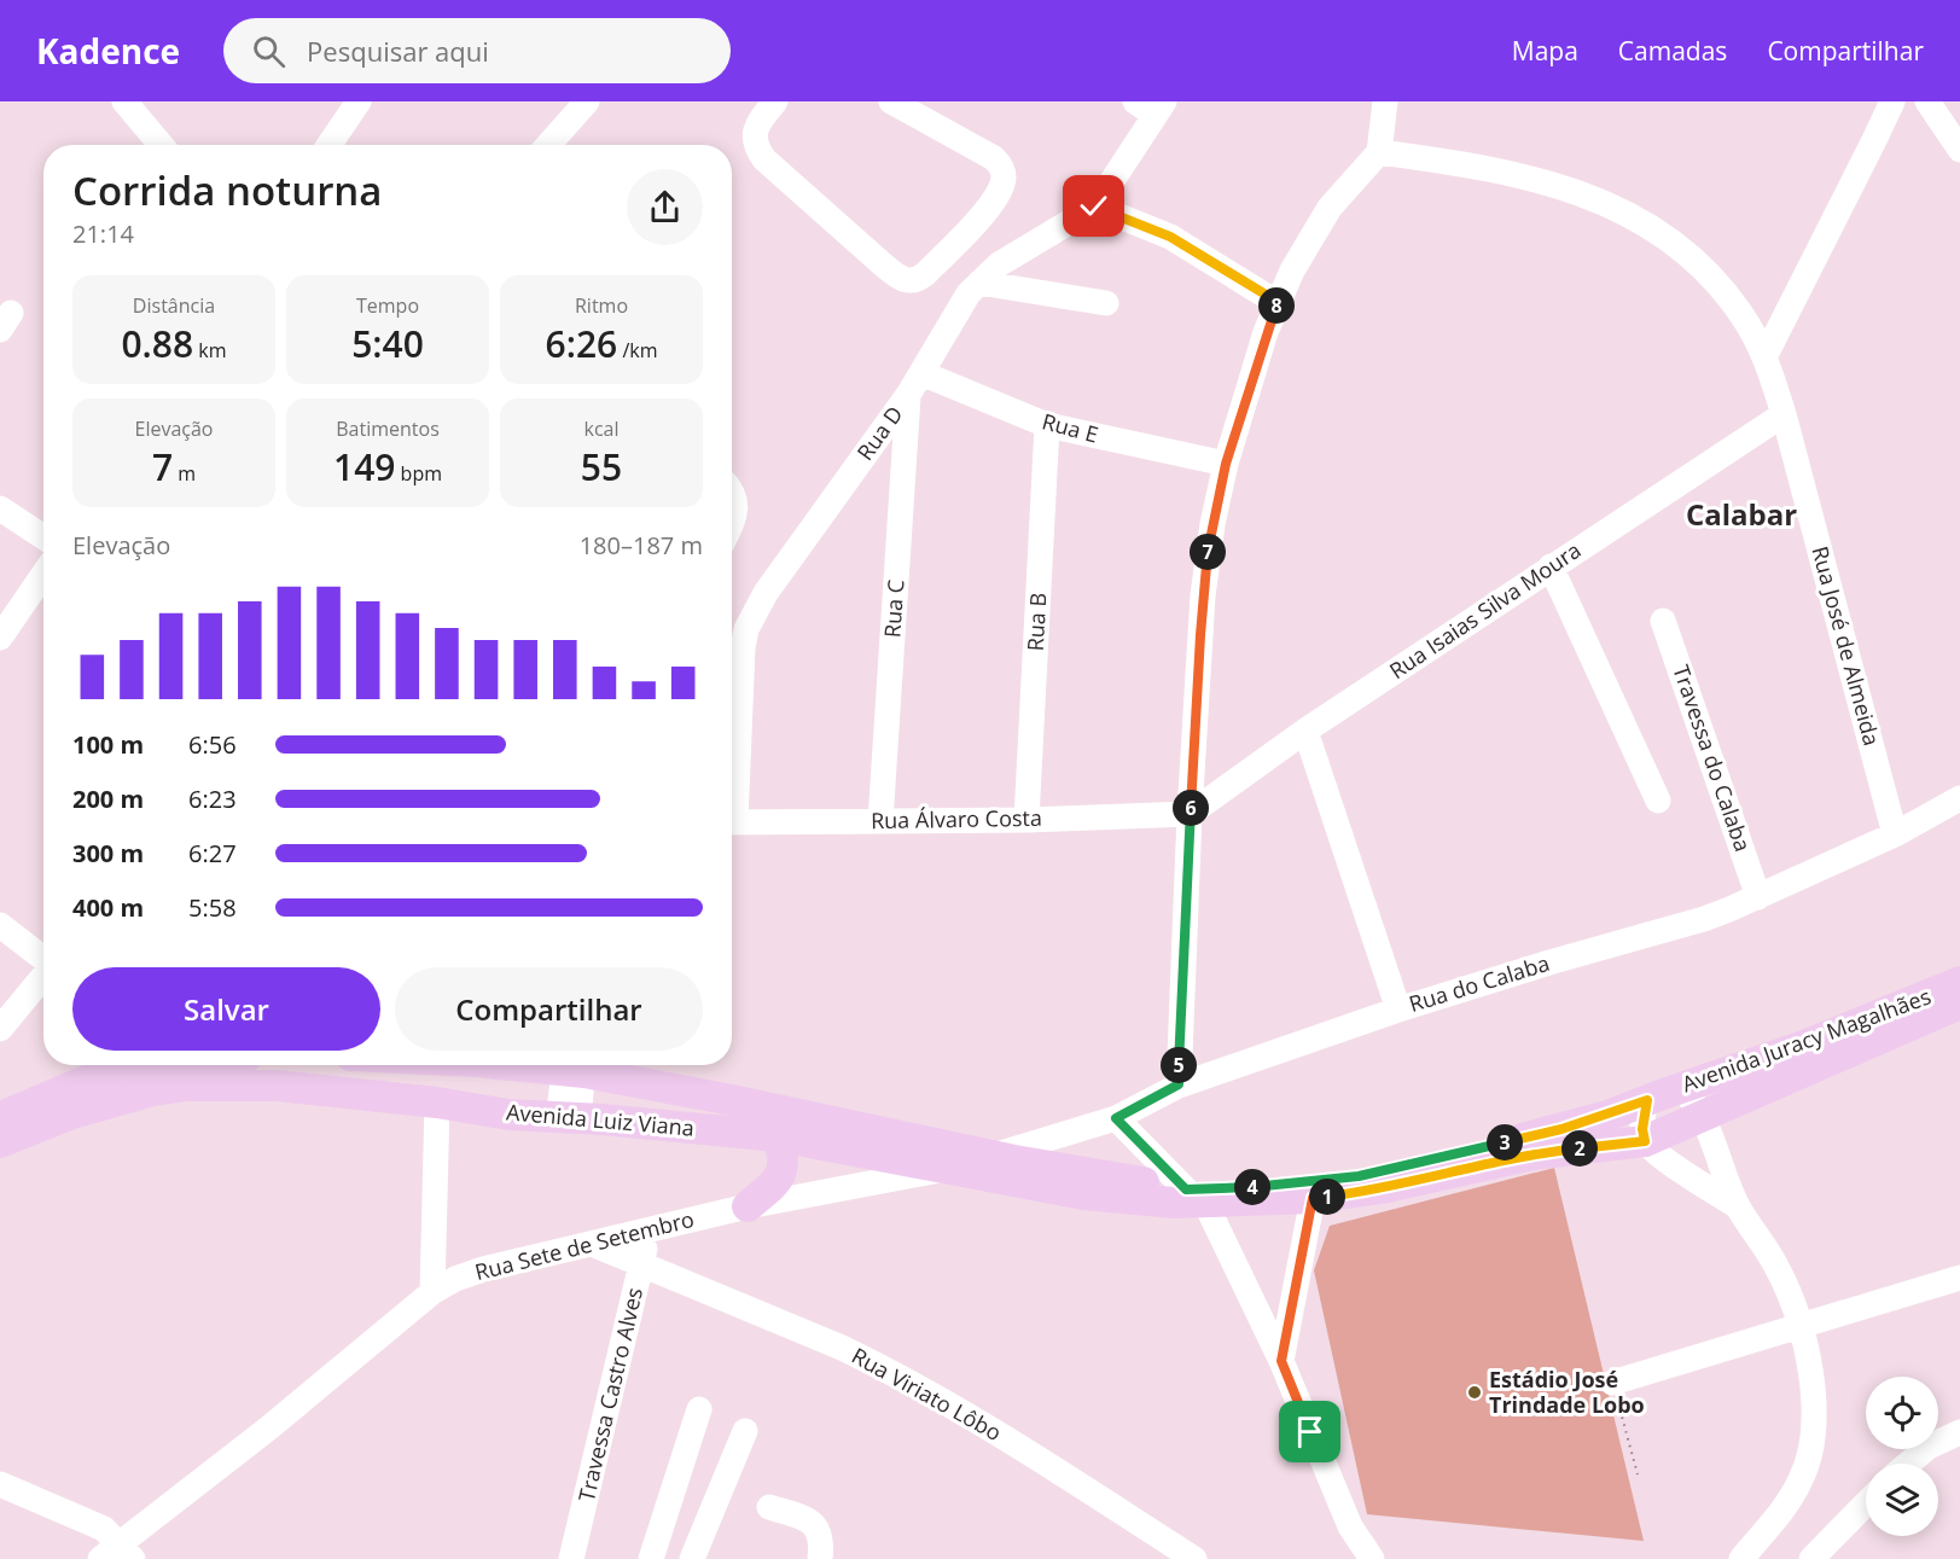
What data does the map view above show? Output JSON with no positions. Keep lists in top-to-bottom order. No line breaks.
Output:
{"streets":{"main road":["Avenida Juracy Magalhães","Avenida Luiz Viana"],"street":["Rua E","Rua D","Rua C","Rua Isaias Silva Moura","Rua B","Rua José de Almeida","Travessa do Calaba","Rua Álvaro Costa","Rua do Calaba","Rua Sete de Setembro","Travessa Castro Alves","Rua Viriato Lôbo"]},"crossings":[["Rua E","Rua D"],["Rua E","Rua C"],["Rua E","Rua B"],["Rua D","Rua C"],["Rua C","Rua Álvaro Costa"],["Rua Isaias Silva Moura","Rua José de Almeida"],["Rua Isaias Silva Moura","Rua Álvaro Costa"],["Rua B","Rua Álvaro Costa"],["Rua José de Almeida","Rua do Calaba"],["Travessa do Calaba","Rua do Calaba"],["Rua do Calaba","Avenida Luiz Viana"],["Avenida Juracy Magalhães","Avenida Luiz Viana"],["Avenida Luiz Viana","Rua Sete de Setembro"],["Rua Sete de Setembro","Travessa Castro Alves"],["Rua Sete de Setembro","Rua Viriato Lôbo"],["Travessa Castro Alves","Rua Viriato Lôbo"]],"districts":["Calabar"],"places":["Estádio José Trindade Lobo"],"page":{"header":"Kadence","search":"Pesquisar aqui","nav":["Mapa","Camadas","Compartilhar"],"heading":["Corrida noturna","21:14"],"stats":[["Distância","0.88 km"],["Tempo","5:40"],["Ritmo","6:26 /km"],["Elevação","7 m"],["Batimentos","149 bpm"],["kcal","55"]],"pins":["8","7","6","5","3","2","4","1"],"chart":["Elevação","180–187 m"],"list":[{"name":"100 m","note":"6:56"},{"name":"200 m","note":"6:23"},{"name":"300 m","note":"6:27"},{"name":"400 m","note":"5:58"}],"buttons":["Salvar","Compartilhar"]}}
